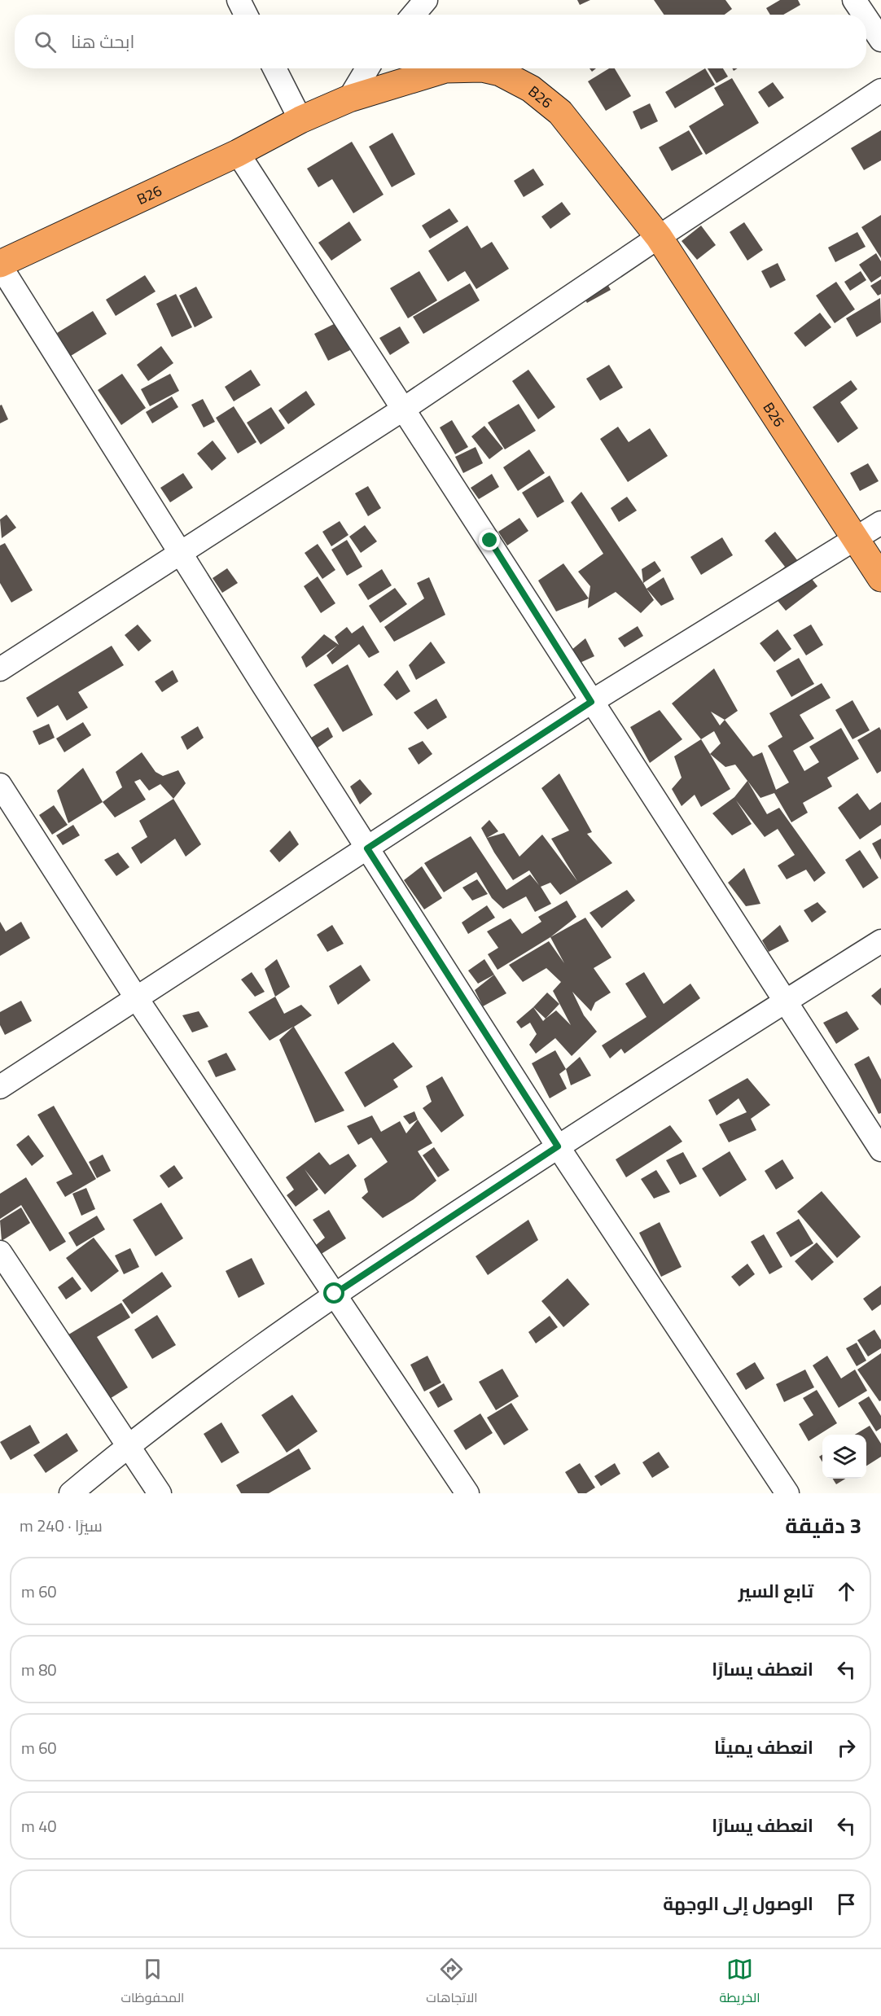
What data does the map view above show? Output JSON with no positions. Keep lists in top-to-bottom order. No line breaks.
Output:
{"streets":{"highway":["B26"]},"page":{"search":"ابحث هنا","heading":["3 دقيقة","سيرًا · 240 m"],"list":[["تابع السير","60 m"],["انعطف يسارًا","80 m"],["انعطف يمينًا","60 m"],["انعطف يسارًا","40 m"],"الوصول إلى الوجهة"],"nav":["الخريطة","الاتجاهات","المحفوظات"]}}
